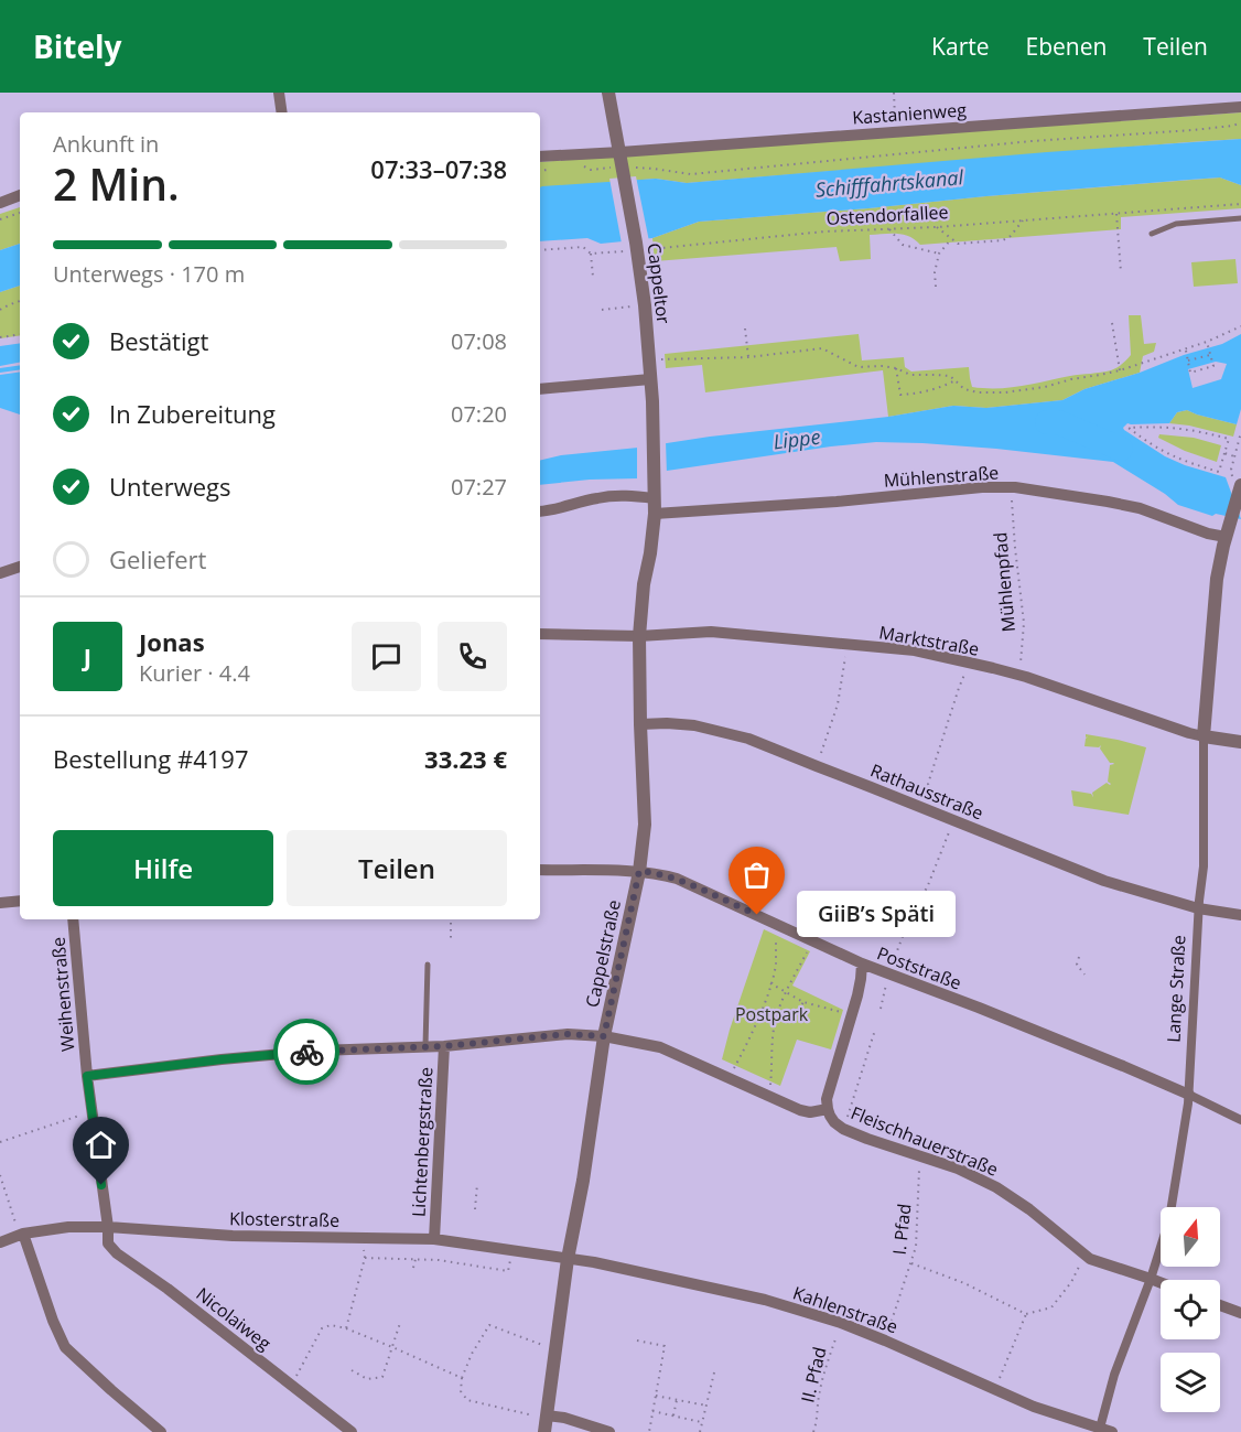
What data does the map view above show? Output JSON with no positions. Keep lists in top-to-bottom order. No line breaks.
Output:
{"streets":{"street":["Kastanienweg","Cappeltor","Mühlenstraße","Marktstraße","Rathausstraße","Cappelstraße","Poststraße","Lange Straße","Weihenstraße","Fleischhauerstraße","Lichtenbergstraße","Klosterstraße","Kahlenstraße","Nicolaiweg"],"path":["Ostendorfallee","Mühlenpfad","I. Pfad","II. Pfad"]},"crossings":[["Kastanienweg","Cappeltor"],["Ostendorfallee","Cappeltor"],["Cappeltor","Cappelstraße"],["Mühlenstraße","Mühlenpfad"],["Mühlenstraße","Cappelstraße"],["Mühlenstraße","Lange Straße"],["Mühlenpfad","Marktstraße"],["Marktstraße","Cappelstraße"],["Marktstraße","Lange Straße"],["Rathausstraße","Cappelstraße"],["Rathausstraße","Lange Straße"],["Cappelstraße","Poststraße"],["Cappelstraße","Fleischhauerstraße"],["Cappelstraße","Klosterstraße"],["Cappelstraße","Kahlenstraße"],["Poststraße","Lange Straße"],["Lange Straße","Fleischhauerstraße"],["Lange Straße","Kahlenstraße"],["Weihenstraße","Fleischhauerstraße"],["Weihenstraße","Klosterstraße"],["Weihenstraße","Nicolaiweg"],["Fleischhauerstraße","Lichtenbergstraße"],["Fleischhauerstraße","I. Pfad"],["Lichtenbergstraße","Klosterstraße"],["Klosterstraße","Kahlenstraße"],["Klosterstraße","Nicolaiweg"],["I. Pfad","Kahlenstraße"],["Kahlenstraße","II. Pfad"]],"water":["Schifffahrtskanal","Lippe"],"parks":["Postpark"],"places":["GiiB’s Späti"],"north":"top","page":{"header":"Bitely","nav":["Karte","Ebenen","Teilen"],"heading":["2 Min.","Ankunft in","07:33–07:38"],"panel":["Jonas","Kurier · 4.4","Bestellung #4197","33.23 €"],"bar":"Unterwegs · 170 m","list":[["Bestätigt","07:08"],["In Zubereitung","07:20"],["Unterwegs","07:27"],"Geliefert"],"round":"J","buttons":["Hilfe","Teilen"],"bubble":"GiiB’s Späti"}}
